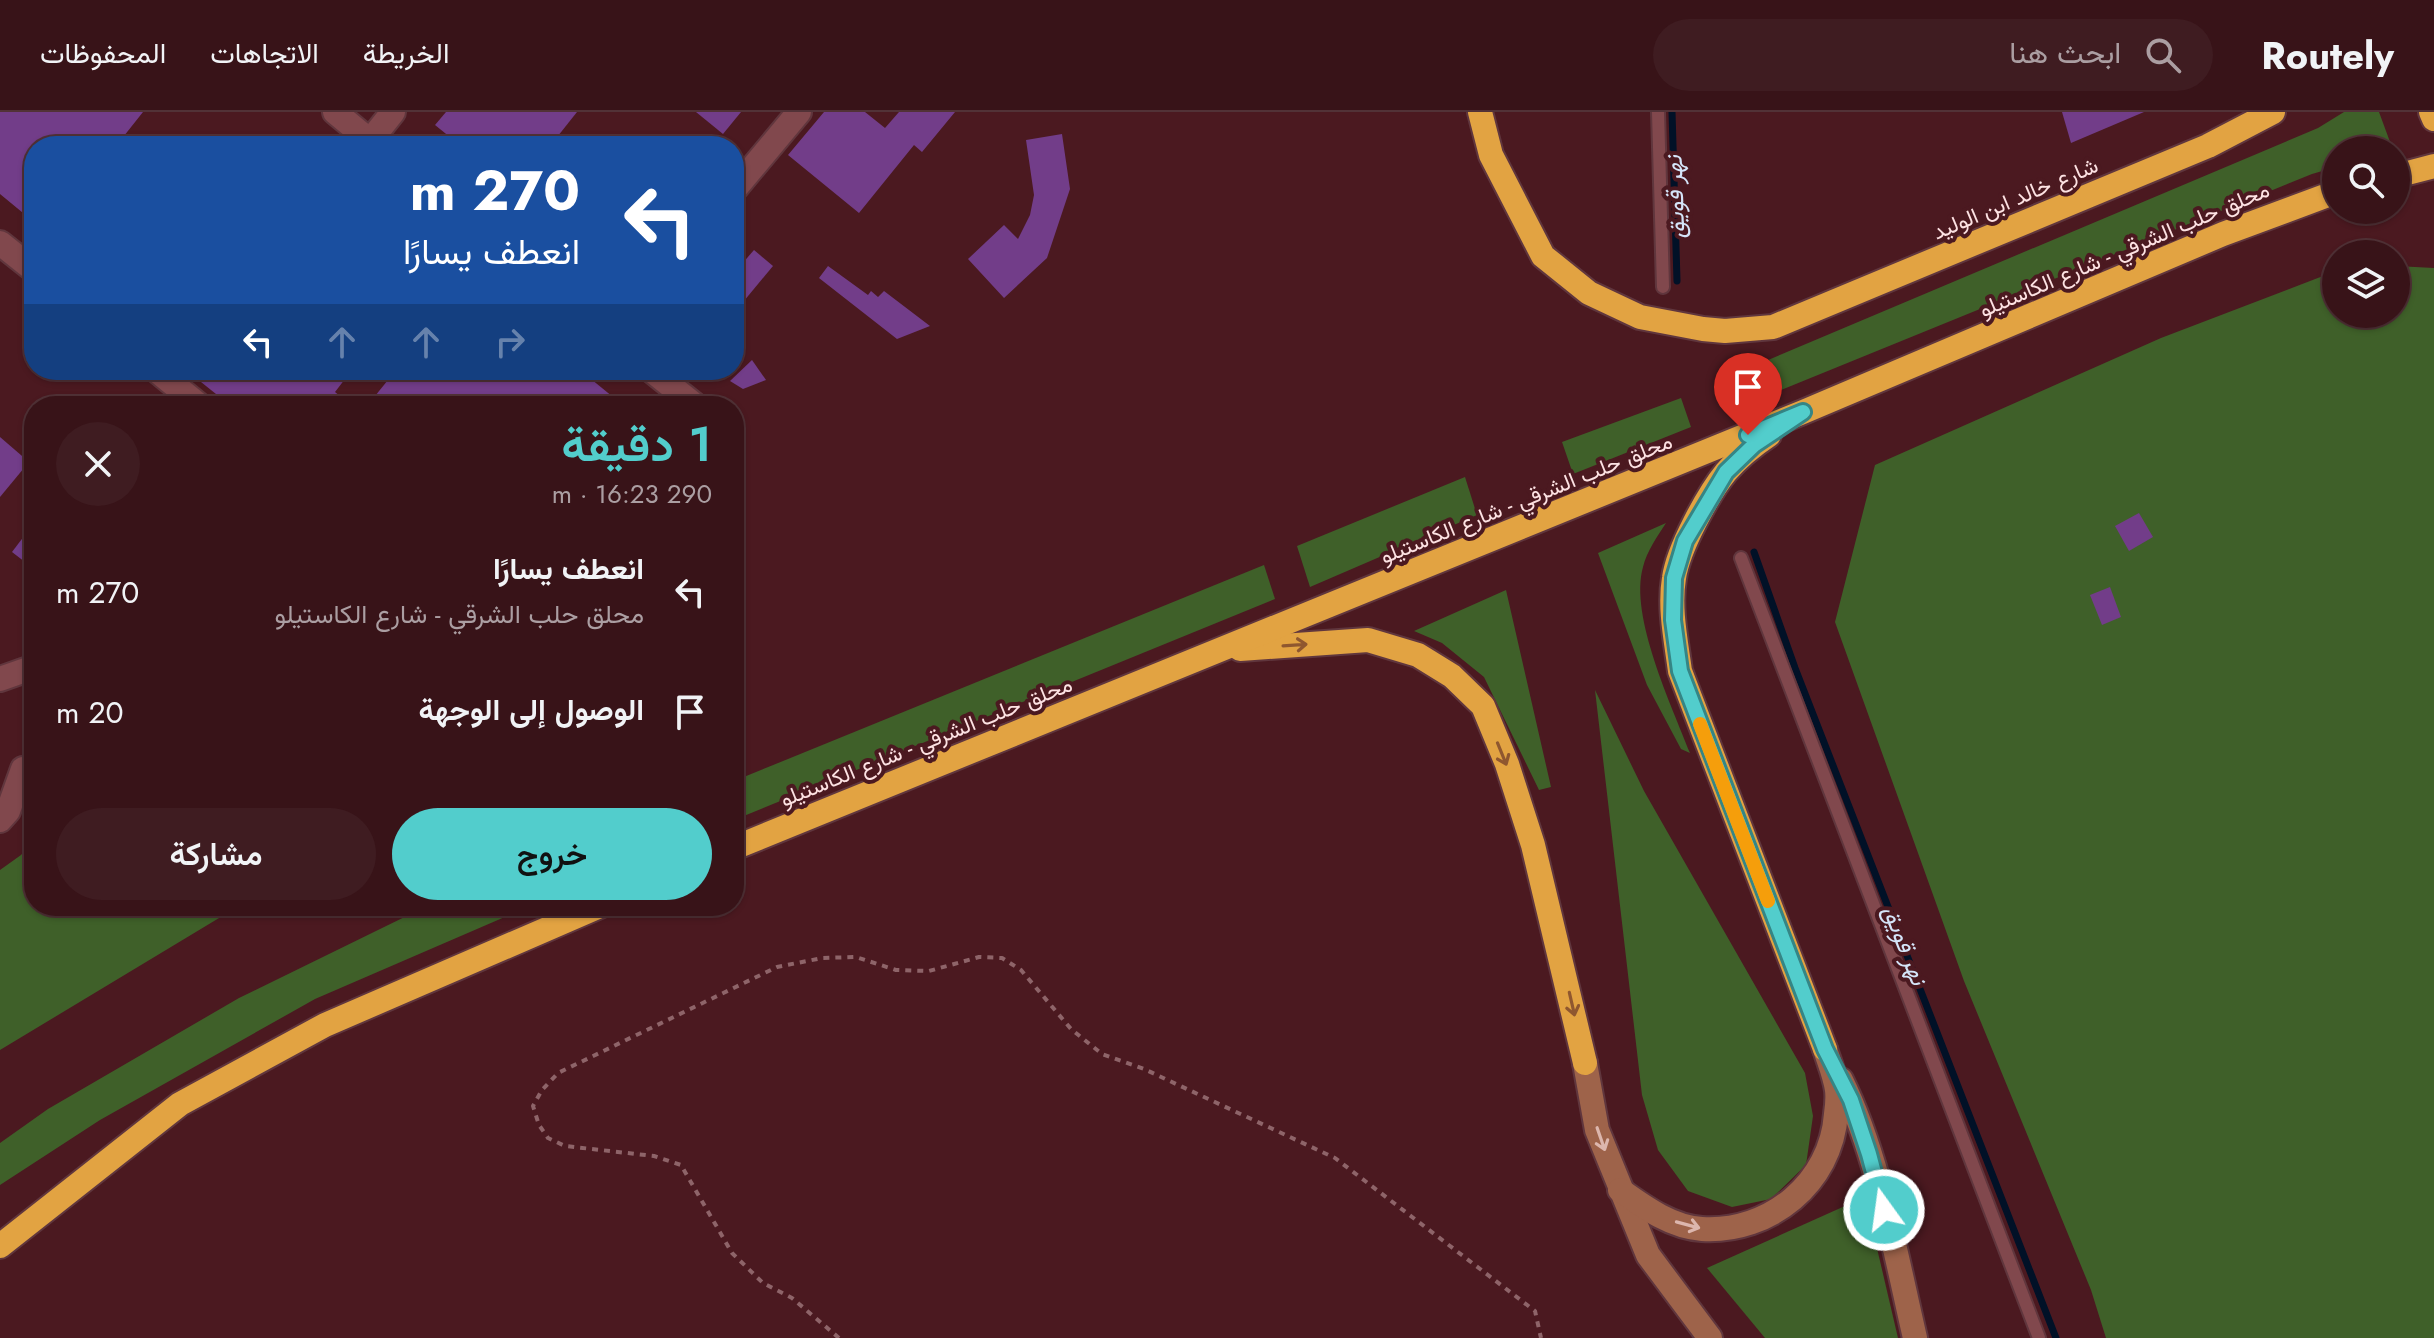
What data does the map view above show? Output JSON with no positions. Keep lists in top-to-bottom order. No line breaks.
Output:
{"streets":{"highway":["شارع خالد ابن الوليد","محلق حلب الشرقي - شارع الكاستيلو"]},"water":["نهر قويق"],"page":{"header":"Routely","search":"ابحث هنا","nav":["الخريطة","الاتجاهات","المحفوظات"],"turn":["270 m","انعطف يسارًا"],"heading":["1 دقيقة","290 m · 16:23"],"list":[{"name":"انعطف يسارًا","note":"محلق حلب الشرقي - شارع الكاستيلو","value":"270 m"},{"name":"الوصول إلى الوجهة","value":"20 m"}],"buttons":["خروج","مشاركة"]}}
